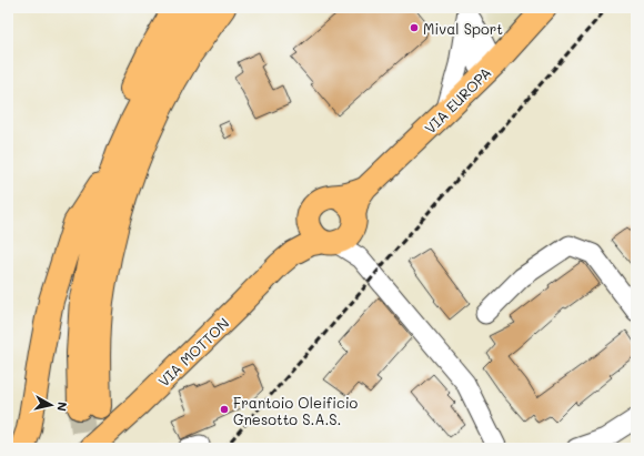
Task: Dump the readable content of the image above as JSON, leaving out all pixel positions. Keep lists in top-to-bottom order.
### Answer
{
  "streets": {
    "main road": ["VIA EUROPA", "VIA MOTTON"]
  },
  "crossings": [
    ["VIA EUROPA", "VIA MOTTON"]
  ],
  "places": ["Mival Sport", "Frantoio Oleificio Gnesotto S.A.S."],
  "north": "right"
}
